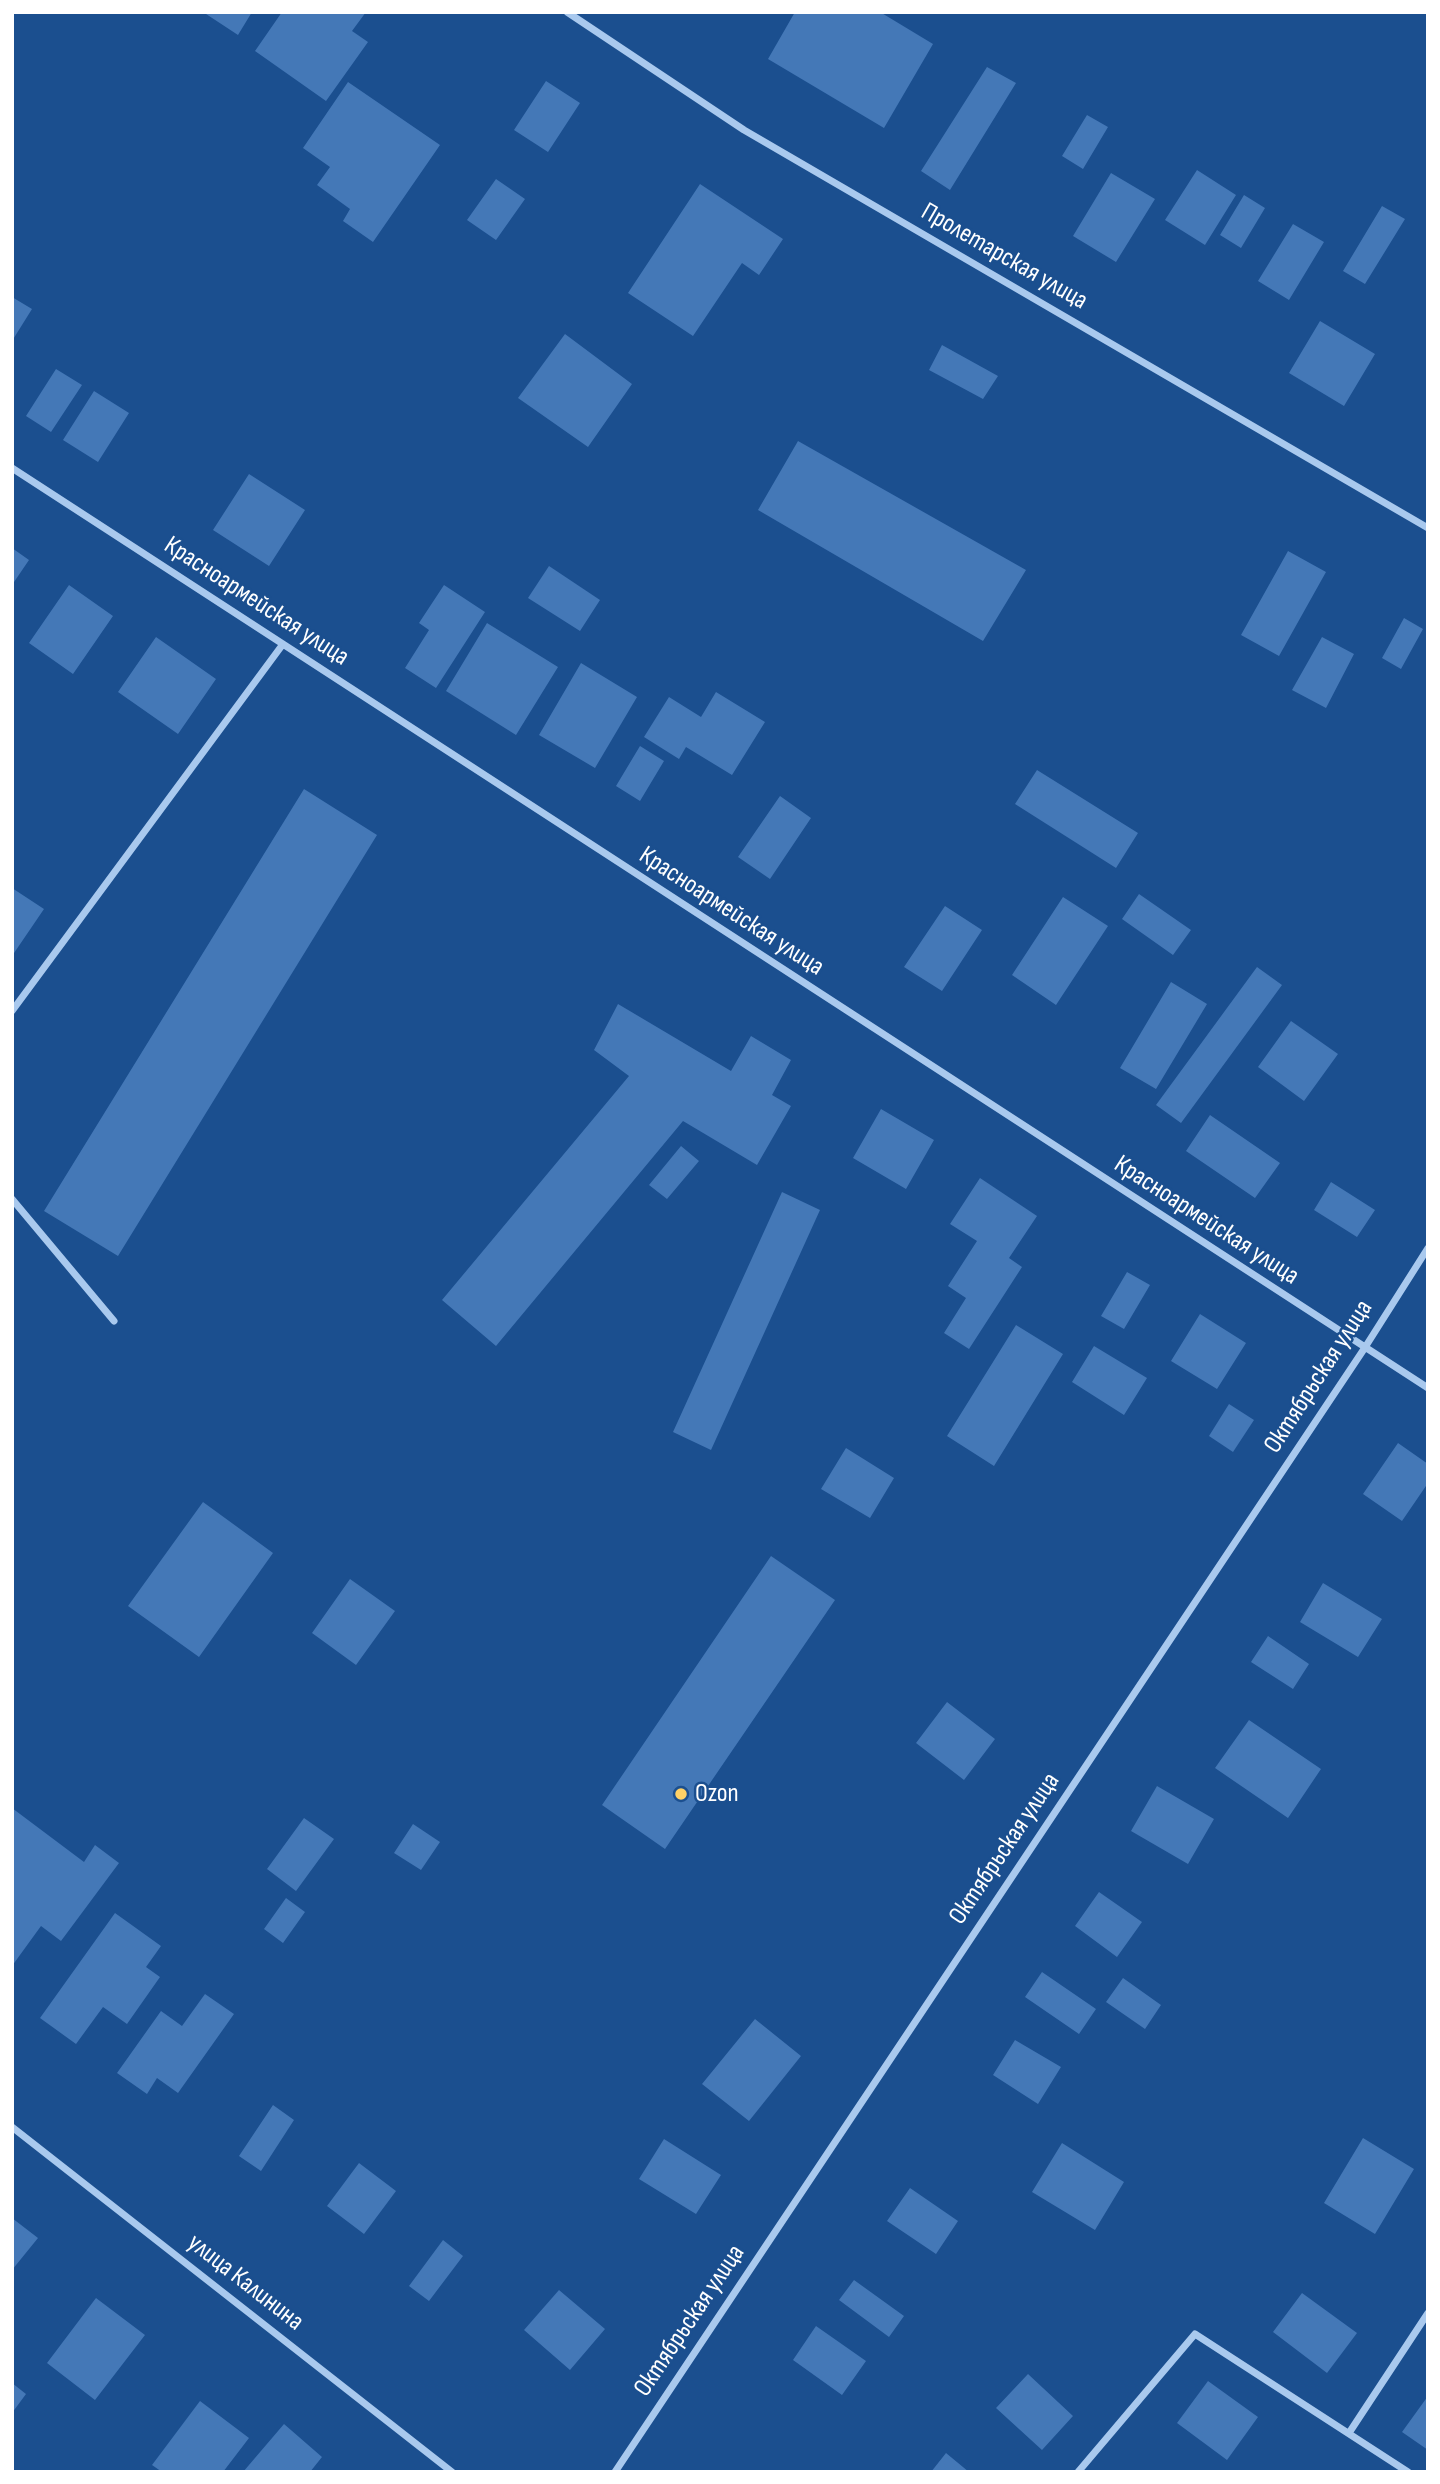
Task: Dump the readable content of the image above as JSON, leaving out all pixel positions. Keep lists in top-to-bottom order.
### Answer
{
  "streets": {
    "street": [
      "Пролетарская улица",
      "Красноармейская улица",
      "Октябрьская улица",
      "улица Калинина"
    ]
  },
  "crossings": [
    ["Красноармейская улица", "Октябрьская улица"]
  ],
  "places": ["Ozon"]
}
